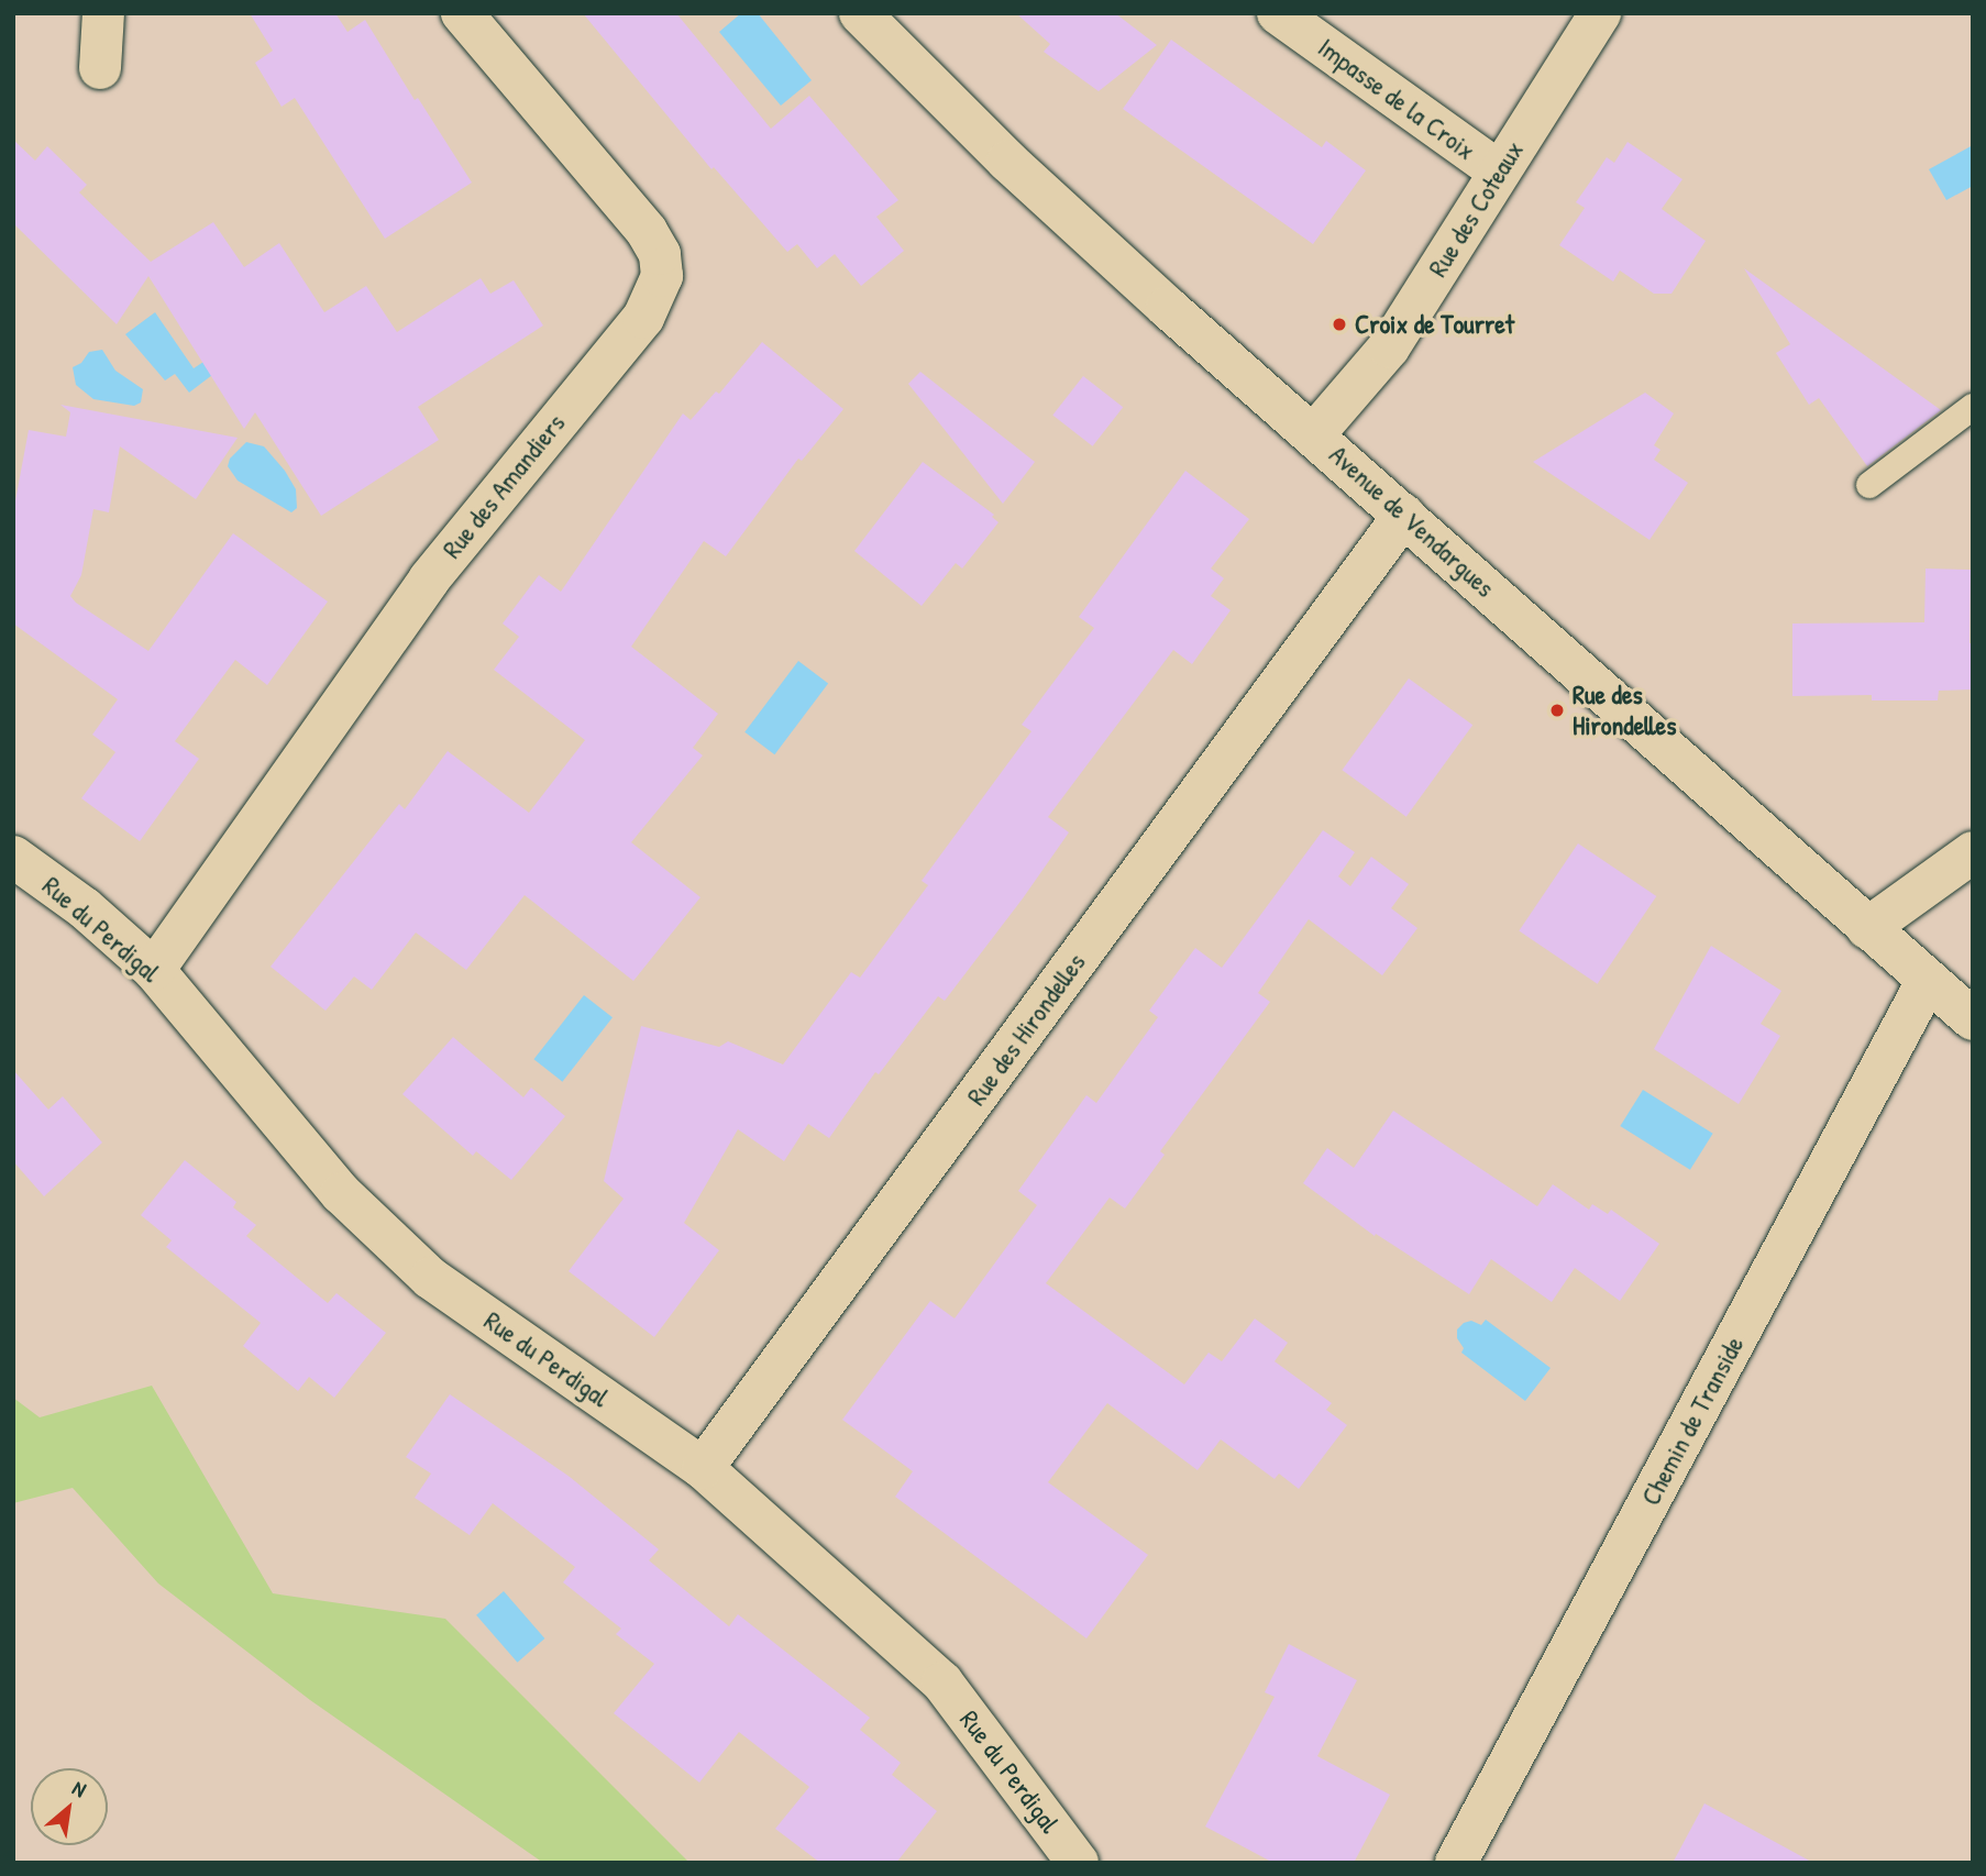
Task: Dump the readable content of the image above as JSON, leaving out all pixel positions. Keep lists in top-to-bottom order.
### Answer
{
  "streets": {
    "street": [
      "Impasse de la Croix",
      "Rue des Coteaux",
      "Rue des Amandiers",
      "Avenue de Vendargues",
      "Rue du Perdigal",
      "Rue des Hirondelles",
      "Chemin de Transide"
    ]
  },
  "crossings": [
    ["Impasse de la Croix", "Rue des Coteaux"],
    ["Rue des Coteaux", "Avenue de Vendargues"],
    ["Rue des Amandiers", "Rue du Perdigal"],
    ["Avenue de Vendargues", "Rue des Hirondelles"],
    ["Avenue de Vendargues", "Chemin de Transide"],
    ["Rue du Perdigal", "Rue des Hirondelles"]
  ],
  "places": ["Croix de Tourret", "Rue des Hirondelles"],
  "north": "top right"
}
